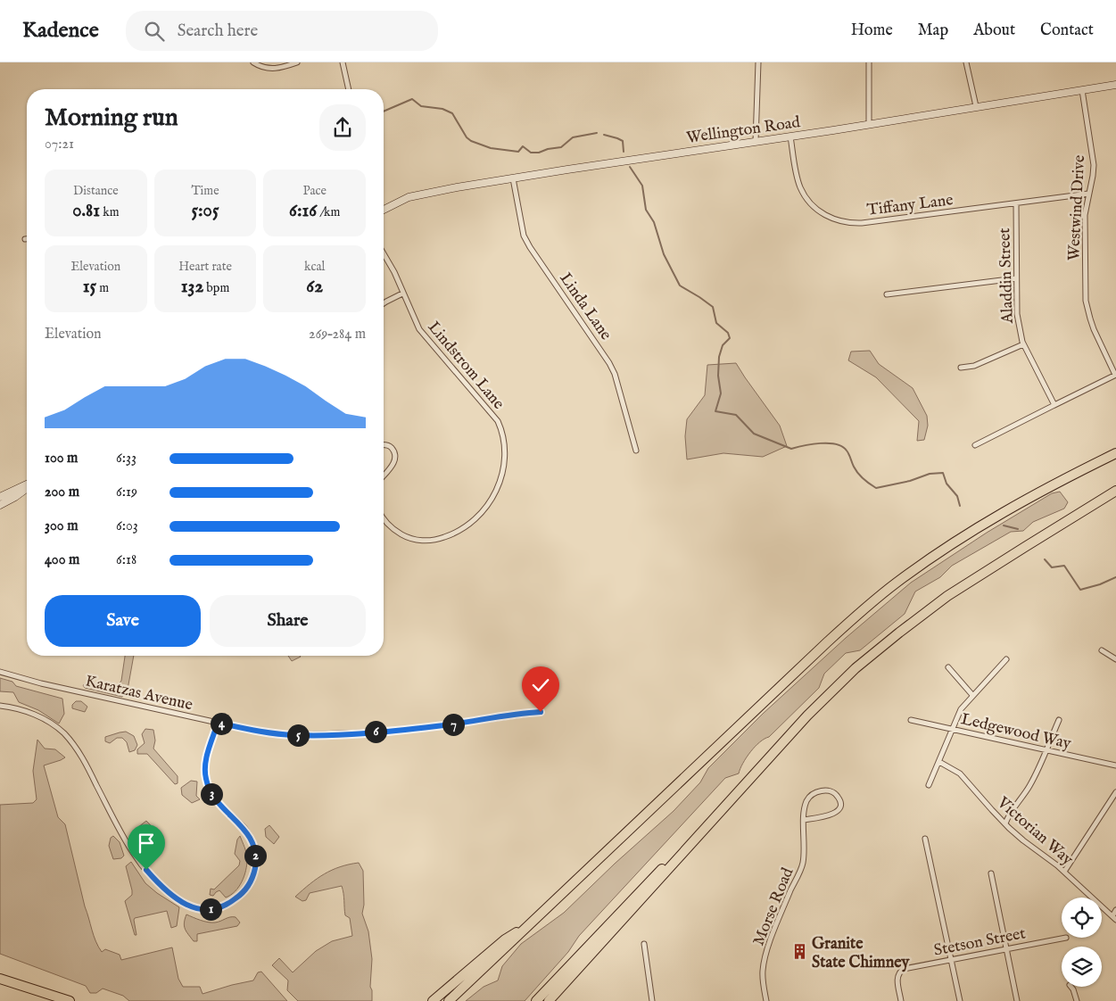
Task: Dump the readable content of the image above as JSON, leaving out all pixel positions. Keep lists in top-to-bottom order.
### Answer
{
  "streets": {
    "main road": ["Wellington Road"],
    "street": [
      "Tiffany Lane",
      "Westwind Drive",
      "Aladdin Street",
      "Linda Lane",
      "Lindstrom Lane",
      "Karatzas Avenue",
      "Ledgewood Way",
      "Victorian Way",
      "Morse Road",
      "Stetson Street"
    ]
  },
  "crossings": [
    ["Wellington Road", "Tiffany Lane"],
    ["Wellington Road", "Westwind Drive"],
    ["Wellington Road", "Linda Lane"],
    ["Tiffany Lane", "Westwind Drive"],
    ["Tiffany Lane", "Aladdin Street"]
  ],
  "places": {
    "building": ["Granite State Chimney"]
  },
  "page": {
    "header": "Kadence",
    "search": "Search here",
    "nav": [
      "Home",
      "Map",
      "About",
      "Contact"
    ],
    "heading": ["Morning run", "07:21"],
    "stats": [
      ["Distance", "0.81 km"],
      ["Time", "5:05"],
      ["Pace", "6:16 /km"],
      ["Elevation", "15 m"],
      ["Heart rate", "132 bpm"],
      ["kcal", "62"]
    ],
    "chart": ["Elevation", "269–284 m"],
    "list": [
      {
        "name": "100 m",
        "note": "6:33"
      },
      {
        "name": "200 m",
        "note": "6:19"
      },
      {
        "name": "300 m",
        "note": "6:03"
      },
      {
        "name": "400 m",
        "note": "6:18"
      }
    ],
    "buttons": ["Save", "Share"],
    "pins": [
      "4",
      "7",
      "6",
      "5",
      "3",
      "2",
      "1"
    ]
  }
}
